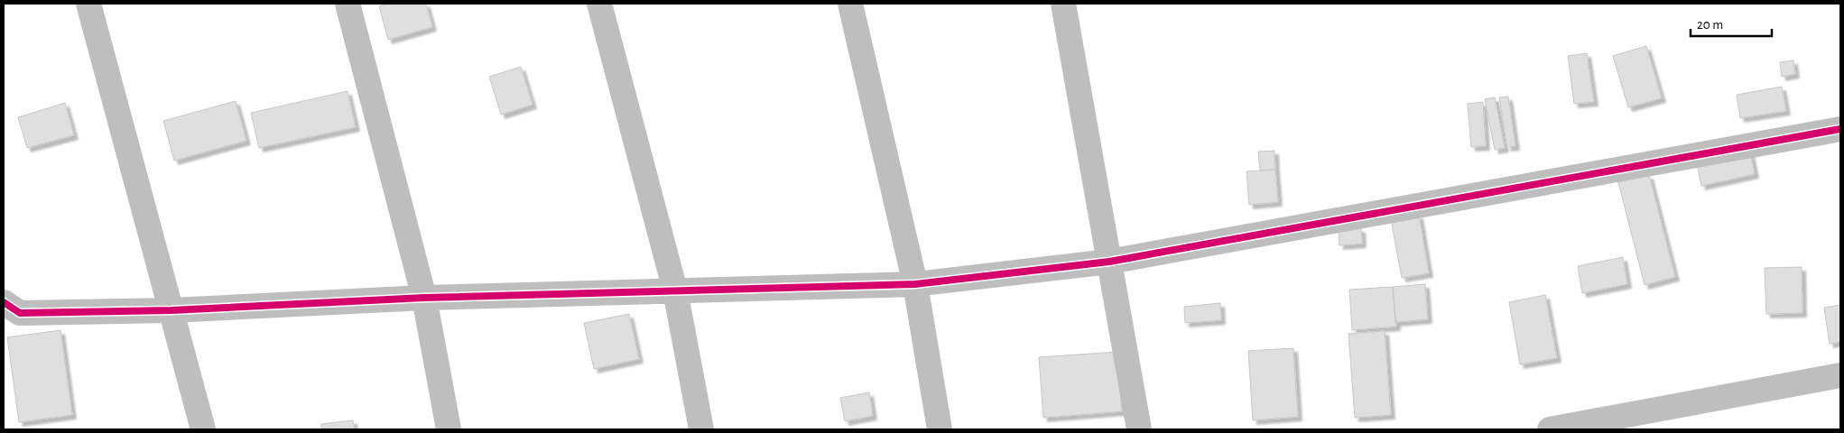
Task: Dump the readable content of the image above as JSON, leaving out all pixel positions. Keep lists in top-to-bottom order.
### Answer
{
  "scale_bar": "20 m"
}
